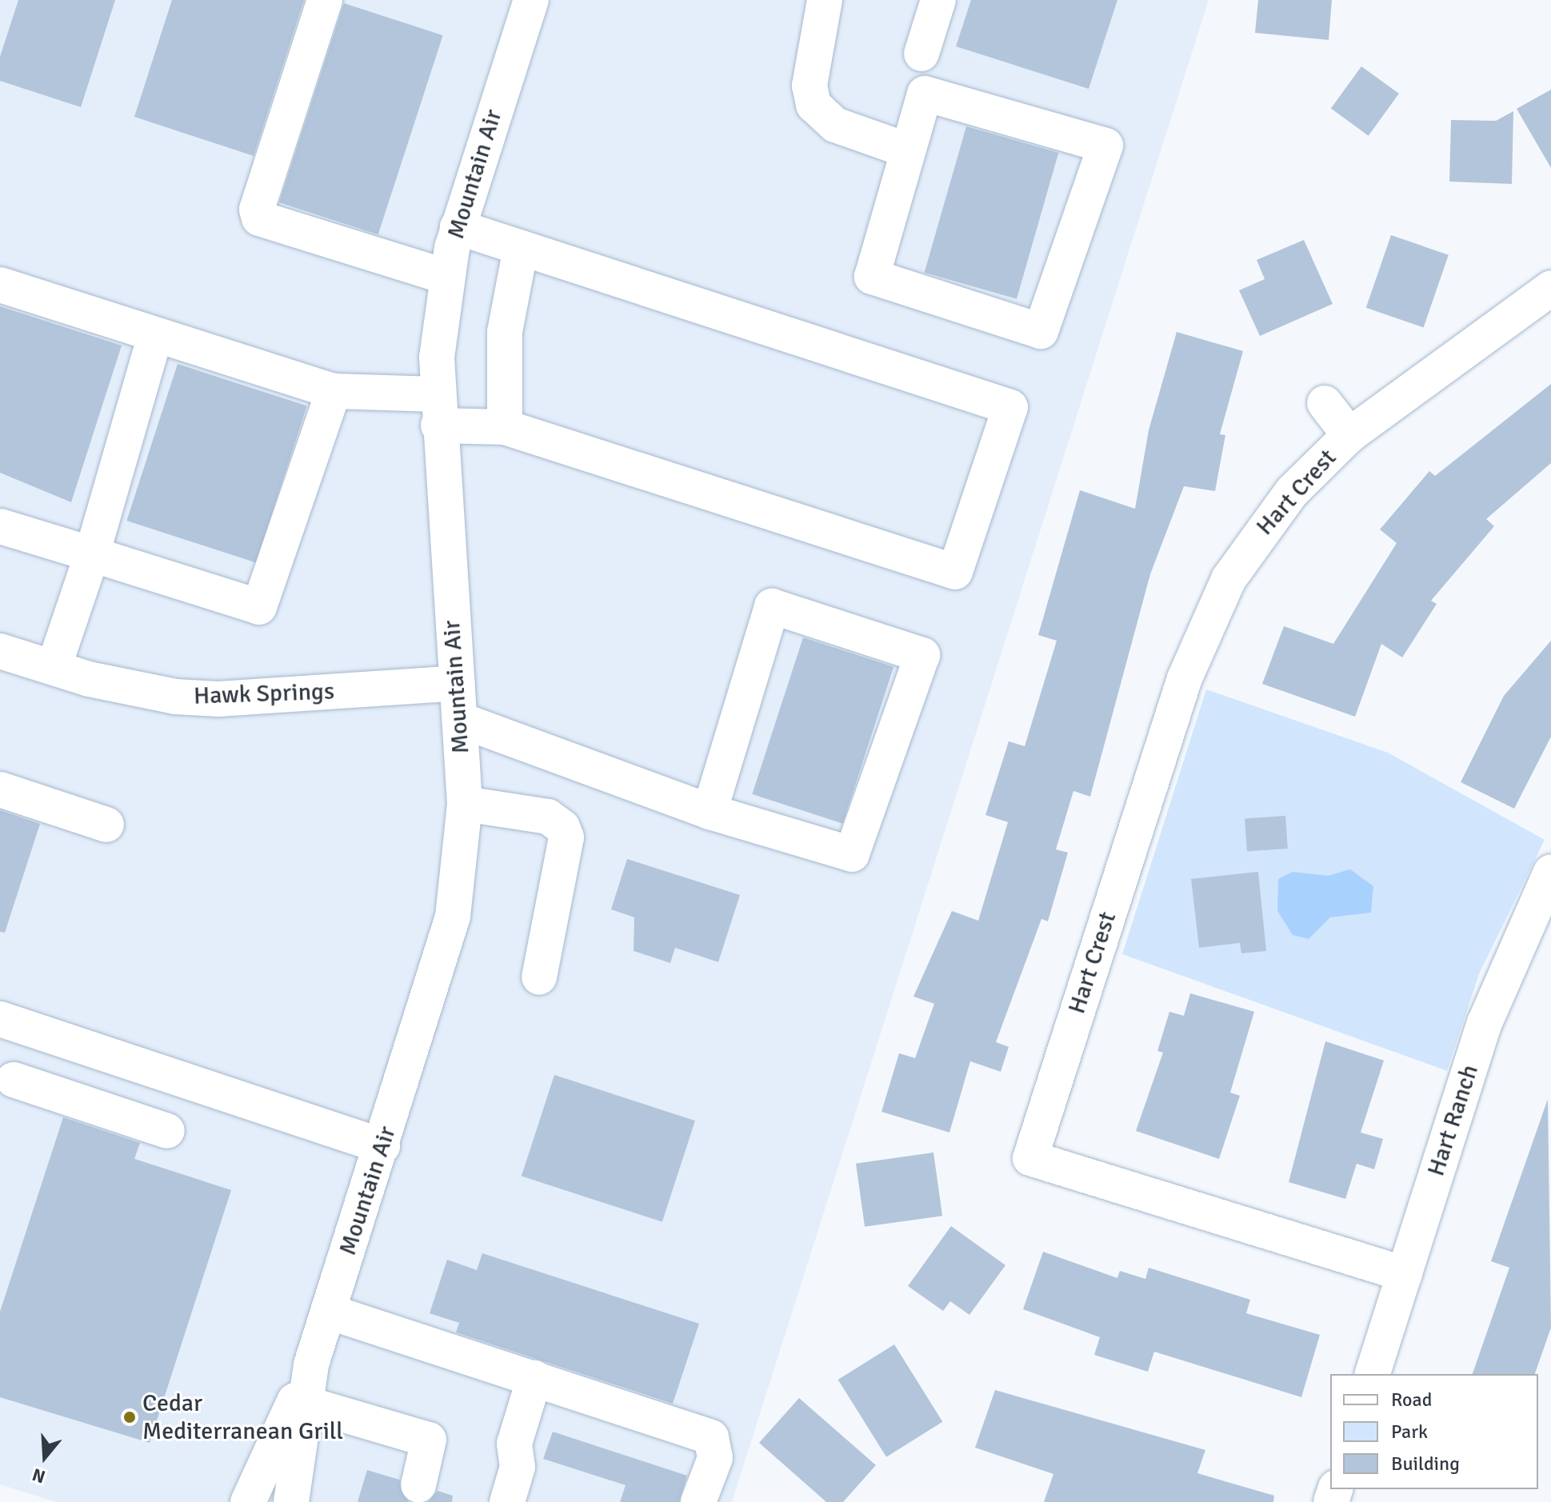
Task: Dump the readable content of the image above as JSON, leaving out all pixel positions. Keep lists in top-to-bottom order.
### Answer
{
  "streets": {
    "street": [
      "Mountain Air",
      "Hart Crest",
      "Hawk Springs",
      "Hart Ranch"
    ]
  },
  "crossings": [
    ["Mountain Air", "Hawk Springs"],
    ["Hart Crest", "Hart Ranch"]
  ],
  "places": ["Cedar Mediterranean Grill"],
  "legend": ["Road", "Park", "Building"],
  "north": "bottom"
}
